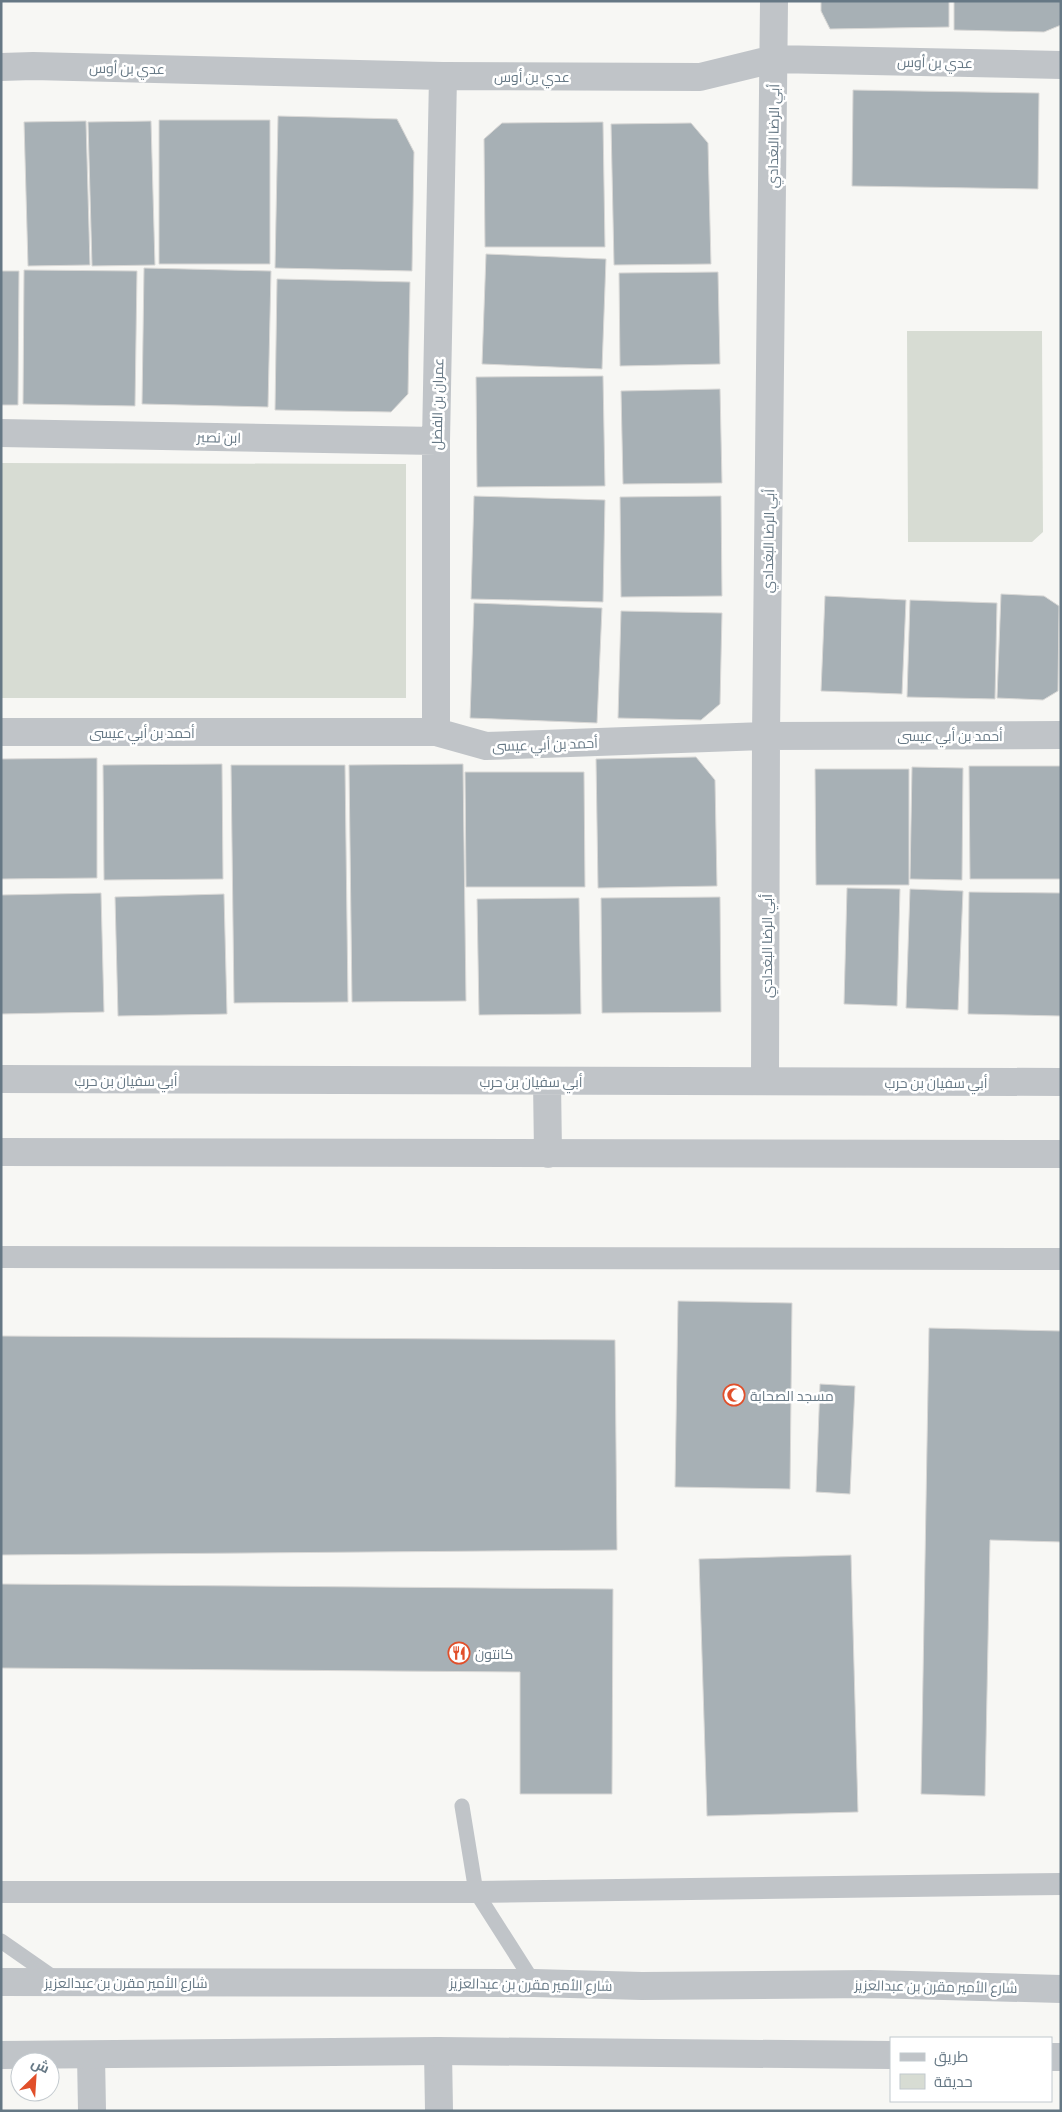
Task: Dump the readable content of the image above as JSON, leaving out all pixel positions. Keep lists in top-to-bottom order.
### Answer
{
  "streets": {
    "street": [
      "عدي بن أوس",
      "أبي الرضا البغدادي",
      "عمران بن الفضل",
      "ابن نصير",
      "أحمد بن أبي عيسى",
      "أبي سفيان بن حرب",
      "شارع الأمير مقرن بن عبدالعزيز"
    ]
  },
  "crossings": [
    ["عدي بن أوس", "أبي الرضا البغدادي"],
    ["عدي بن أوس", "عمران بن الفضل"],
    ["أبي الرضا البغدادي", "أحمد بن أبي عيسى"],
    ["أبي الرضا البغدادي", "أبي سفيان بن حرب"],
    ["عمران بن الفضل", "ابن نصير"],
    ["عمران بن الفضل", "أحمد بن أبي عيسى"]
  ],
  "places": {
    "mosque": ["مسجد الصحابة"],
    "restaurant": ["كانتون"]
  },
  "legend": ["طريق", "حديقة"],
  "north": "top right"
}
